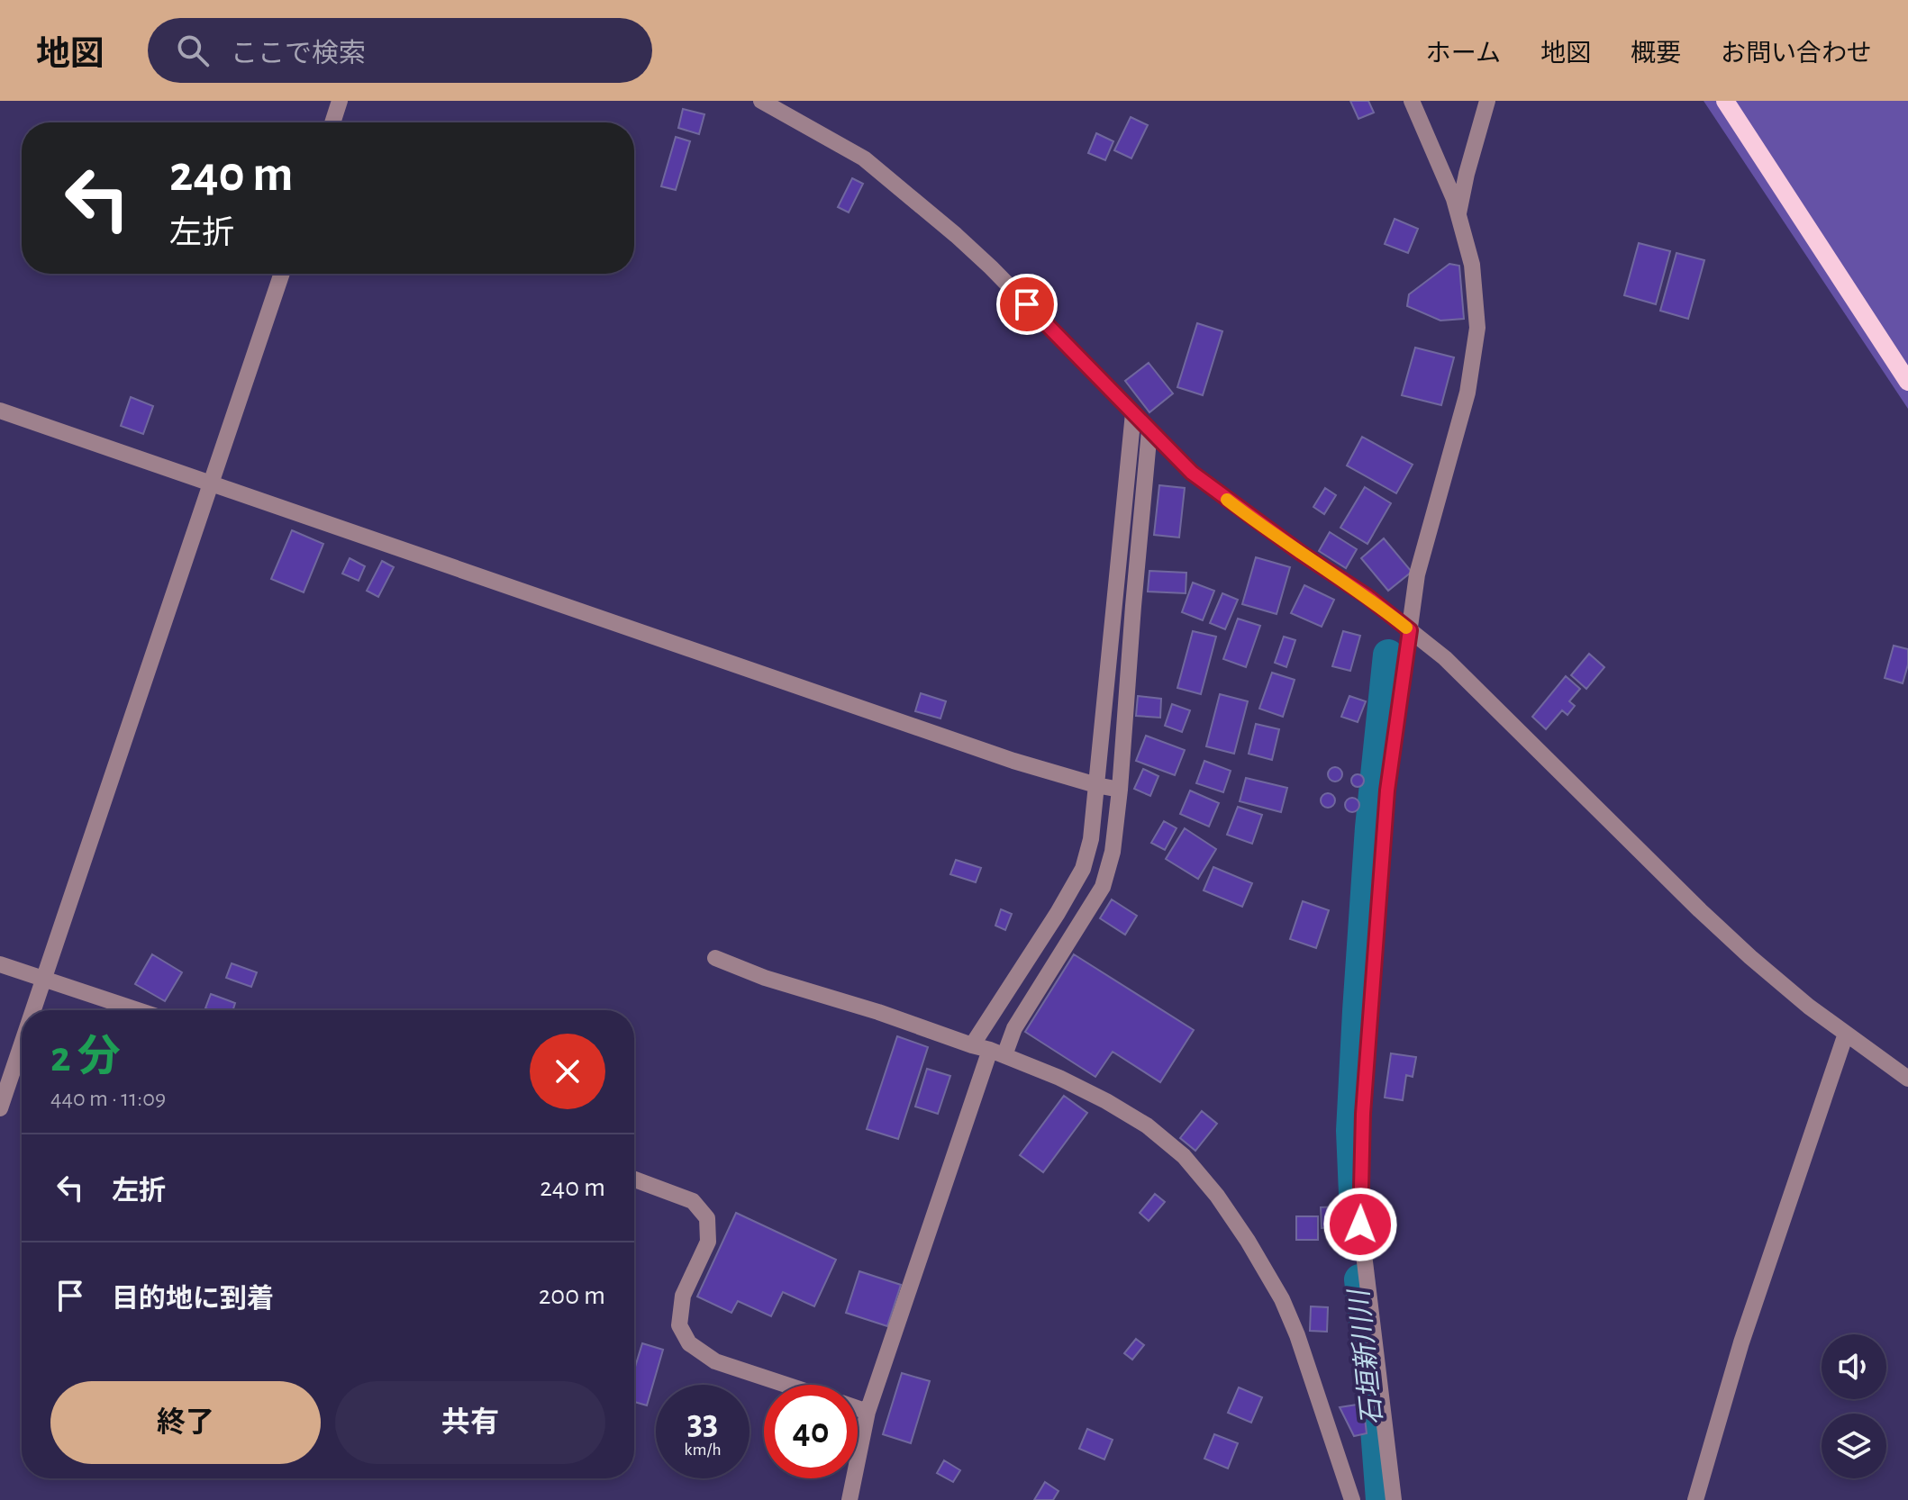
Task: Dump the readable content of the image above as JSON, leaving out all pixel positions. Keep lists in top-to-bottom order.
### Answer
{
  "water": ["石垣新川川"],
  "page": {
    "header": "地図",
    "search": "ここで検索",
    "nav": [
      "ホーム",
      "地図",
      "概要",
      "お問い合わせ"
    ],
    "turn": ["240 m", "左折"],
    "heading": ["2 分", "440 m · 11:09"],
    "list": [
      {
        "name": "左折",
        "value": "240 m"
      },
      {
        "name": "目的地に到着",
        "value": "200 m"
      }
    ],
    "buttons": ["終了", "共有"],
    "speed": "33 km/h",
    "limit": "40"
  }
}
